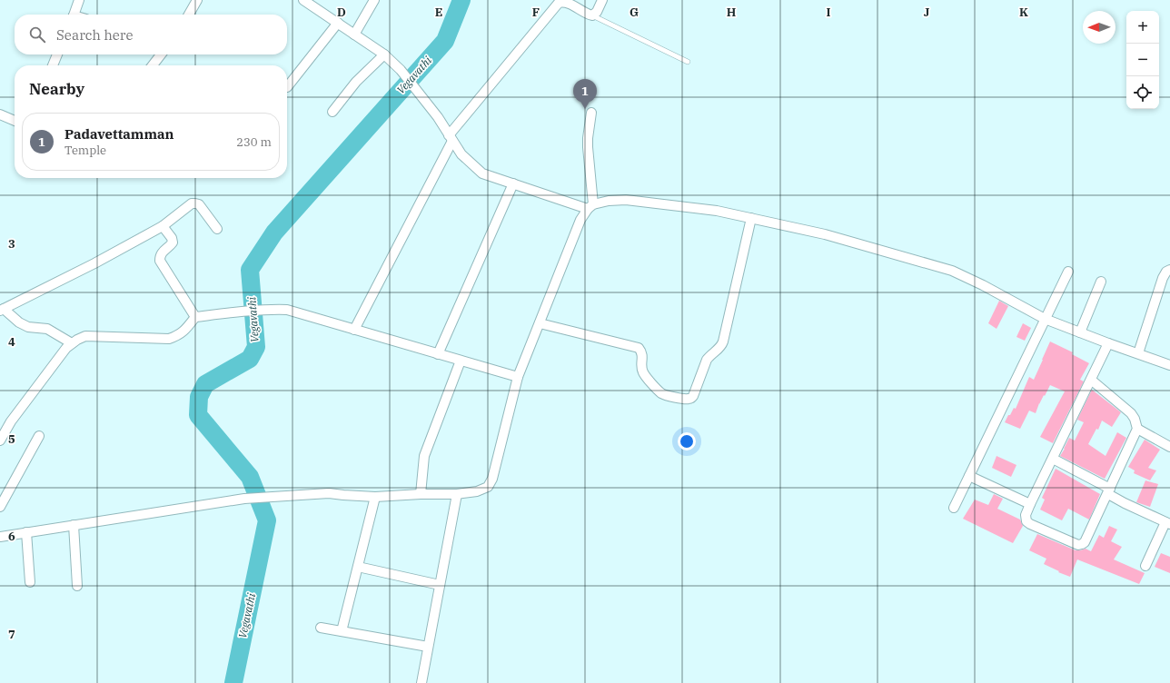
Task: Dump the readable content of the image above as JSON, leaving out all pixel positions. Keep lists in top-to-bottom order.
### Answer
{
  "water": ["Vegavathi"],
  "north": "left",
  "page": {
    "map_buttons": ["+", "−"],
    "search": "Search here",
    "heading": "Nearby",
    "pins": "1",
    "list": [
      {
        "mark": "1",
        "name": "Padavettamman",
        "note": "Temple",
        "value": "230 m"
      }
    ]
  },
  "grid": {
    "columns": [
      "D",
      "E",
      "F",
      "G",
      "H",
      "I",
      "J",
      "K"
    ],
    "rows": [
      "3",
      "4",
      "5",
      "6",
      "7"
    ]
  }
}
